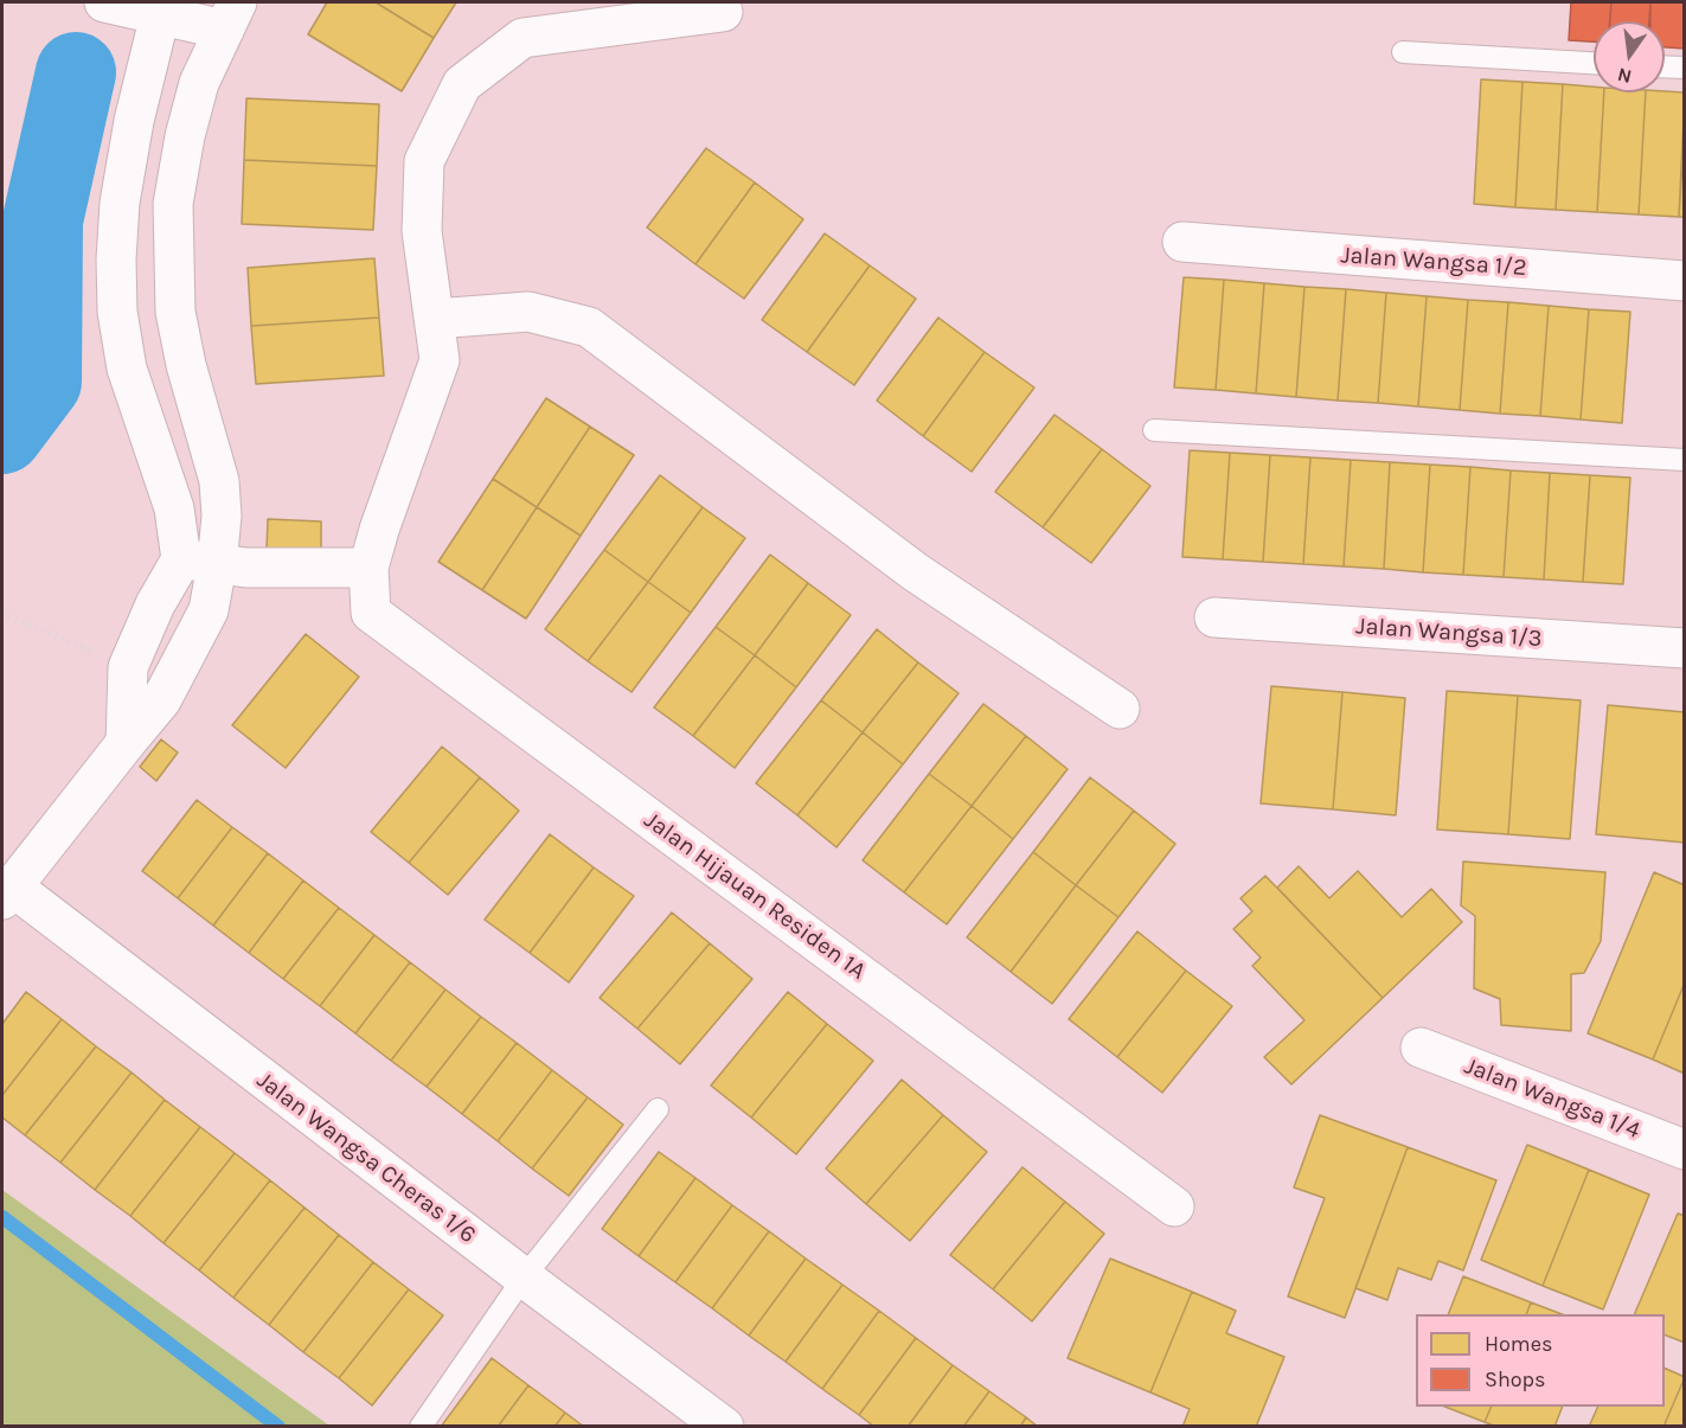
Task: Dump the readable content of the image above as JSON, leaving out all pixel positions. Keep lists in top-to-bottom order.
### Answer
{
  "streets": {
    "street": [
      "Jalan Wangsa 1/2",
      "Jalan Wangsa 1/3",
      "Jalan Hijauan Residen 1A",
      "Jalan Wangsa 1/4",
      "Jalan Wangsa Cheras 1/6"
    ]
  },
  "legend": ["Homes", "Shops"],
  "north": "bottom"
}
